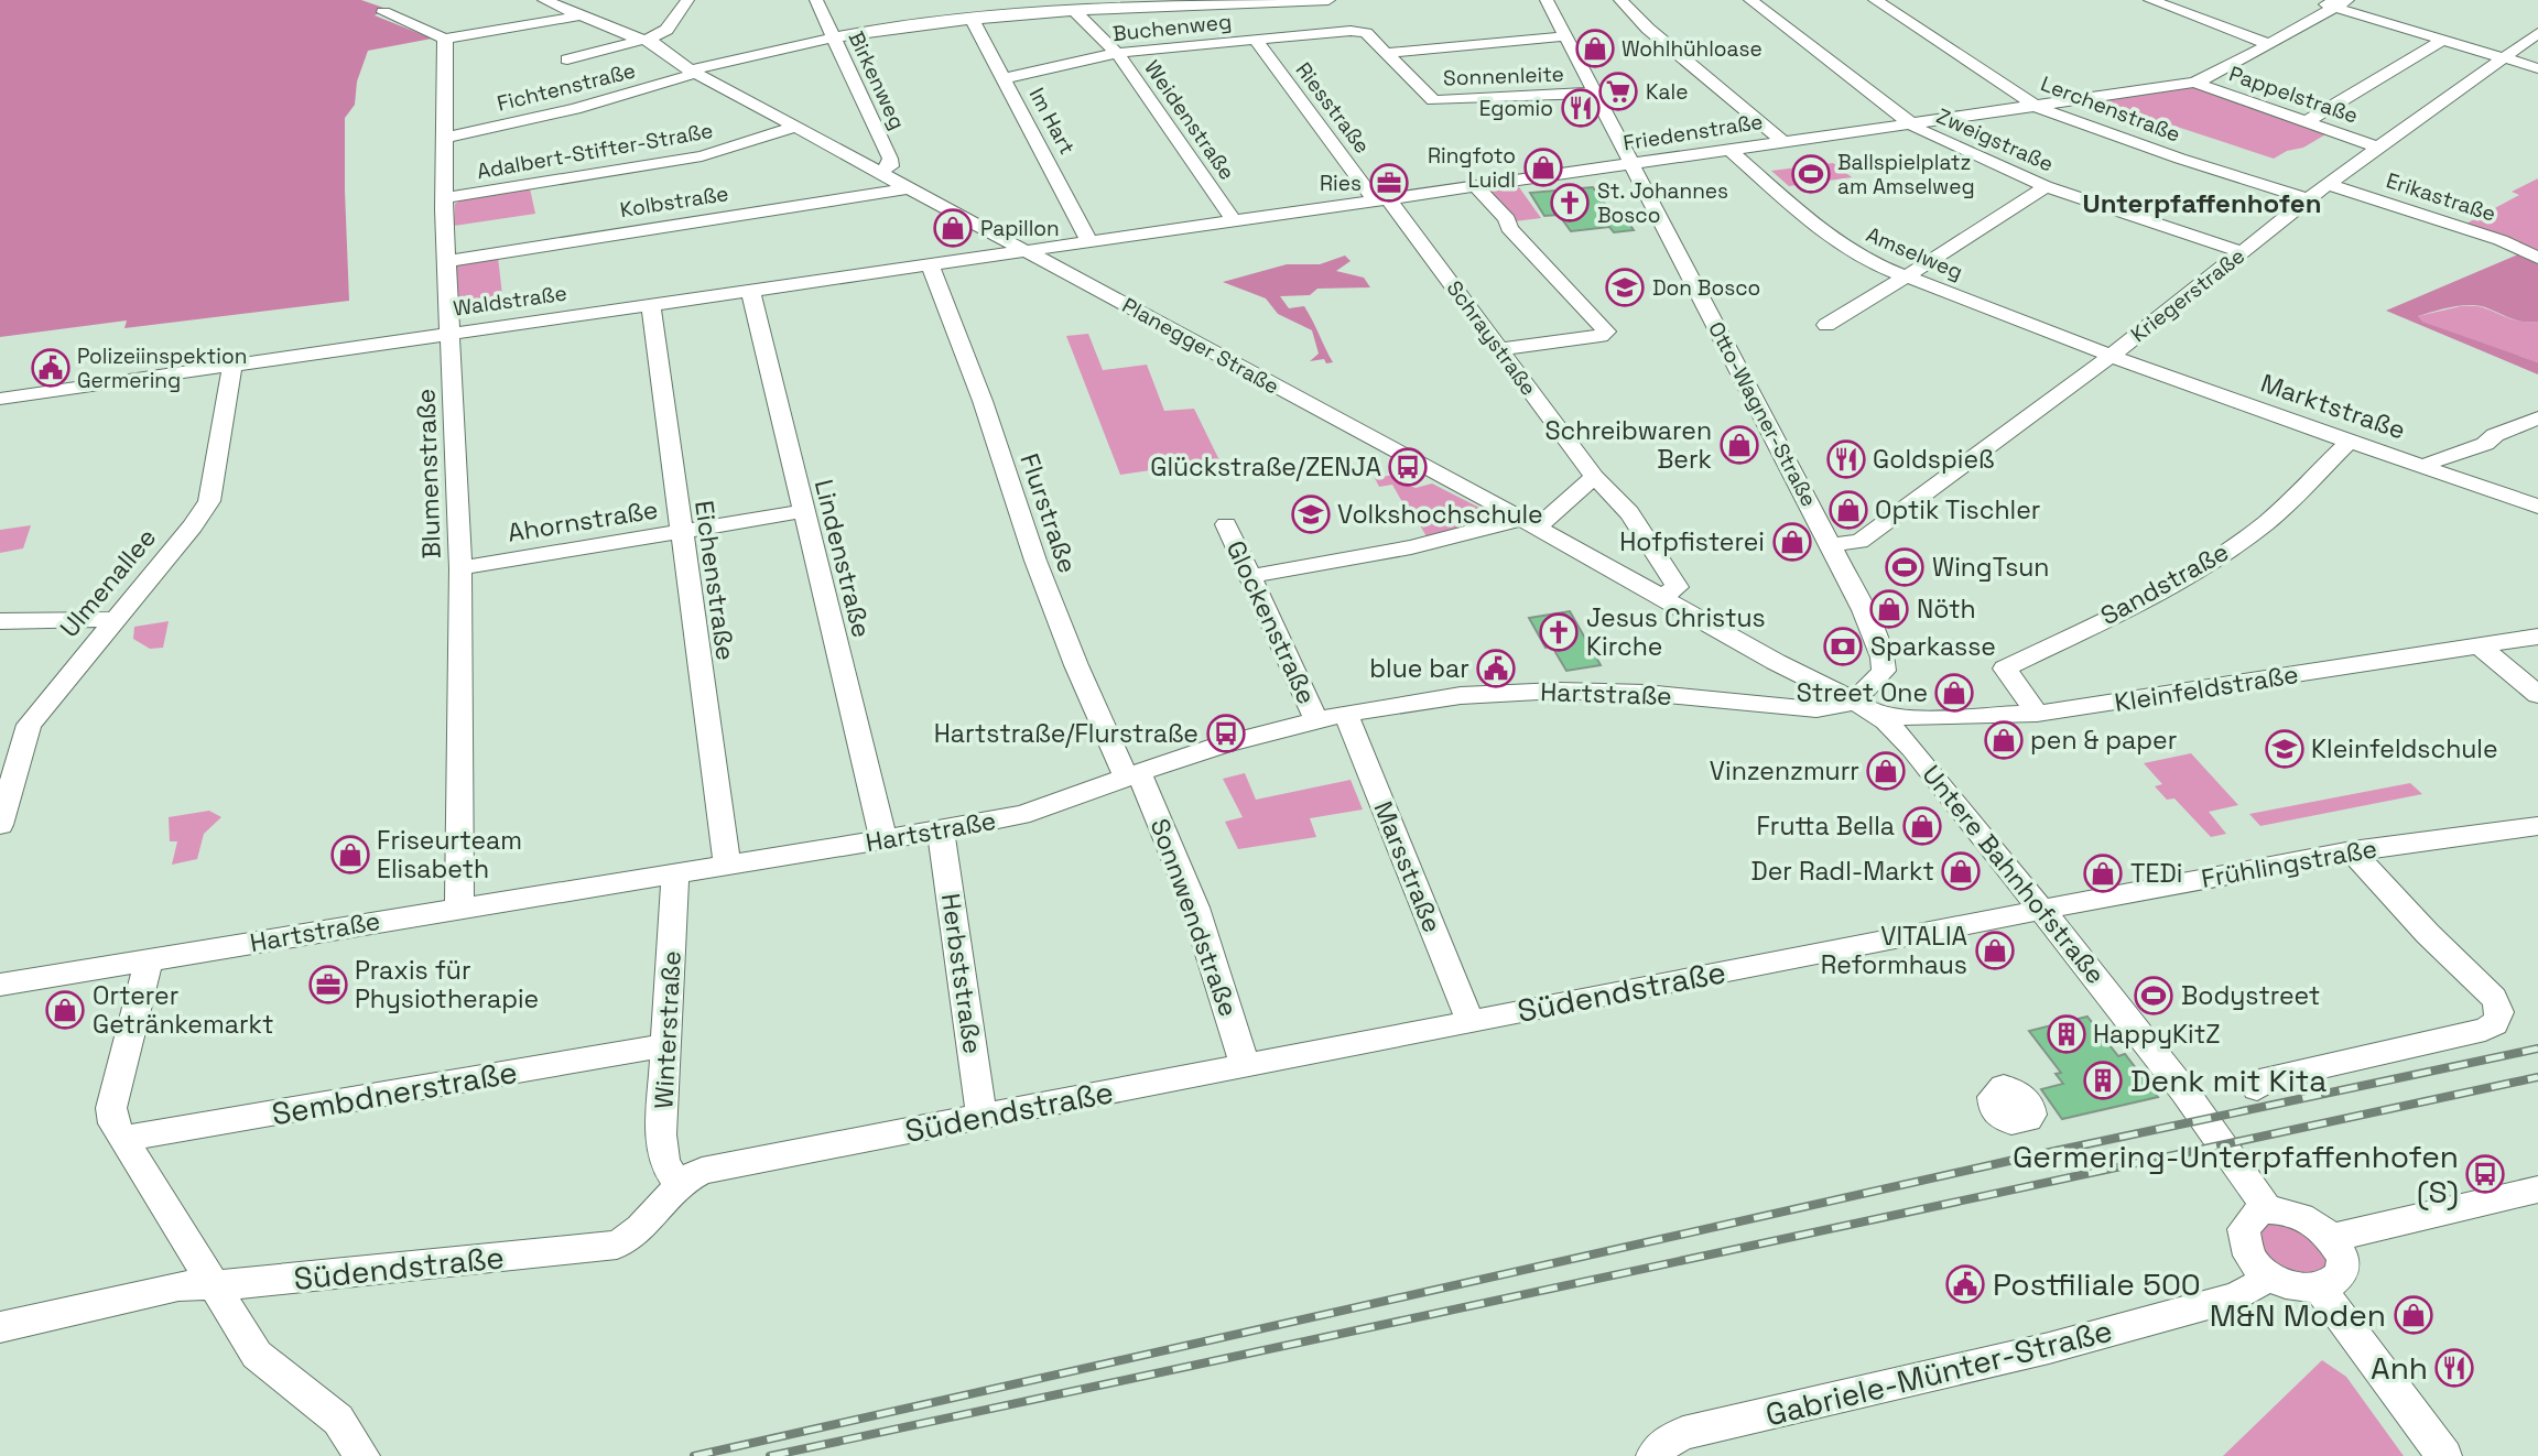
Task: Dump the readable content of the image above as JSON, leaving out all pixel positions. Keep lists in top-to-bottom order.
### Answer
{
  "streets": {
    "street": [
      "Buchenweg",
      "Sonnenleite",
      "Birkenweg",
      "Fichtenstraße",
      "Pappelstraße",
      "Riesstraße",
      "Lerchenstraße",
      "Weidenstraße",
      "Im Hart",
      "Friedenstraße",
      "Zweigstraße",
      "Adalbert-Stifter-Straße",
      "Erikastraße",
      "Kolbstraße",
      "Amselweg",
      "Kriegerstraße",
      "Waldstraße",
      "Schraystraße",
      "Planegger Straße",
      "Marktstraße",
      "Otto-Wagner-Straße",
      "Blumenstraße",
      "Flurstraße",
      "Ahornstraße",
      "Lindenstraße",
      "Eichenstraße",
      "Ulmenallee",
      "Sandstraße",
      "Glockenstraße",
      "Kleinfeldstraße",
      "Hartstraße",
      "Frühlingstraße",
      "Marsstraße",
      "Untere Bahnhofstraße",
      "Sonnwendstraße",
      "Herbststraße",
      "Südendstraße",
      "Winterstraße",
      "Sembdnerstraße",
      "Gabriele-Münter-Straße"
    ]
  },
  "crossings": [
    ["Buchenweg", "Sonnenleite"],
    ["Buchenweg", "Riesstraße"],
    ["Buchenweg", "Weidenstraße"],
    ["Buchenweg", "Im Hart"],
    ["Sonnenleite", "Otto-Wagner-Straße"],
    ["Birkenweg", "Fichtenstraße"],
    ["Birkenweg", "Planegger Straße"],
    ["Fichtenstraße", "Weidenstraße"],
    ["Fichtenstraße", "Im Hart"],
    ["Fichtenstraße", "Planegger Straße"],
    ["Fichtenstraße", "Blumenstraße"],
    ["Pappelstraße", "Friedenstraße"],
    ["Pappelstraße", "Kriegerstraße"],
    ["Riesstraße", "Friedenstraße"],
    ["Riesstraße", "Schraystraße"],
    ["Lerchenstraße", "Friedenstraße"],
    ["Lerchenstraße", "Kriegerstraße"],
    ["Weidenstraße", "Friedenstraße"],
    ["Im Hart", "Friedenstraße"],
    ["Friedenstraße", "Zweigstraße"],
    ["Friedenstraße", "Amselweg"],
    ["Friedenstraße", "Waldstraße"],
    ["Friedenstraße", "Schraystraße"],
    ["Friedenstraße", "Planegger Straße"],
    ["Friedenstraße", "Otto-Wagner-Straße"],
    ["Zweigstraße", "Kriegerstraße"],
    ["Adalbert-Stifter-Straße", "Planegger Straße"],
    ["Adalbert-Stifter-Straße", "Blumenstraße"],
    ["Erikastraße", "Kriegerstraße"],
    ["Kolbstraße", "Planegger Straße"],
    ["Kolbstraße", "Blumenstraße"],
    ["Amselweg", "Kriegerstraße"],
    ["Amselweg", "Marktstraße"],
    ["Kriegerstraße", "Marktstraße"],
    ["Kriegerstraße", "Otto-Wagner-Straße"],
    ["Waldstraße", "Planegger Straße"],
    ["Waldstraße", "Blumenstraße"],
    ["Waldstraße", "Flurstraße"],
    ["Waldstraße", "Lindenstraße"],
    ["Waldstraße", "Eichenstraße"],
    ["Waldstraße", "Ulmenallee"],
    ["Schraystraße", "Planegger Straße"],
    ["Planegger Straße", "Otto-Wagner-Straße"],
    ["Planegger Straße", "Kleinfeldstraße"],
    ["Planegger Straße", "Hartstraße"],
    ["Planegger Straße", "Untere Bahnhofstraße"],
    ["Marktstraße", "Sandstraße"],
    ["Otto-Wagner-Straße", "Kleinfeldstraße"],
    ["Otto-Wagner-Straße", "Hartstraße"],
    ["Otto-Wagner-Straße", "Untere Bahnhofstraße"],
    ["Blumenstraße", "Ahornstraße"],
    ["Blumenstraße", "Hartstraße"],
    ["Flurstraße", "Hartstraße"],
    ["Flurstraße", "Sonnwendstraße"],
    ["Ahornstraße", "Lindenstraße"],
    ["Ahornstraße", "Eichenstraße"],
    ["Lindenstraße", "Hartstraße"],
    ["Eichenstraße", "Hartstraße"],
    ["Sandstraße", "Kleinfeldstraße"],
    ["Glockenstraße", "Hartstraße"],
    ["Kleinfeldstraße", "Hartstraße"],
    ["Kleinfeldstraße", "Untere Bahnhofstraße"],
    ["Hartstraße", "Marsstraße"],
    ["Hartstraße", "Untere Bahnhofstraße"],
    ["Hartstraße", "Sonnwendstraße"],
    ["Hartstraße", "Herbststraße"],
    ["Hartstraße", "Winterstraße"],
    ["Frühlingstraße", "Untere Bahnhofstraße"],
    ["Frühlingstraße", "Südendstraße"],
    ["Marsstraße", "Südendstraße"],
    ["Untere Bahnhofstraße", "Südendstraße"],
    ["Untere Bahnhofstraße", "Gabriele-Münter-Straße"],
    ["Sonnwendstraße", "Südendstraße"],
    ["Herbststraße", "Südendstraße"],
    ["Südendstraße", "Winterstraße"],
    ["Winterstraße", "Sembdnerstraße"]
  ],
  "districts": ["Unterpfaffenhofen"],
  "places": {
    "shop": [
      "Wohlhühloase",
      "Ringfoto Luidl",
      "Papillon",
      "Schreibwaren Berk",
      "Optik Tischler",
      "Hofpfisterei",
      "Nöth",
      "Street One",
      "pen & paper",
      "Vinzenzmurr",
      "Frutta Bella",
      "Friseurteam Elisabeth",
      "Der Radl-Markt",
      "TEDi",
      "VITALIA Reformhaus",
      "Orterer Getränkemarkt",
      "M&N Moden"
    ],
    "supermarket": ["Kale"],
    "restaurant": ["Egomio", "Goldspieß", "Anh"],
    "sports": ["Ballspielplatz am Amselweg", "WingTsun", "Bodystreet"],
    "office": ["Ries", "Praxis für Physiotherapie"],
    "church": ["St. Johannes Bosco", "Jesus Christus Kirche"],
    "school or university": ["Don Bosco", "Volkshochschule", "Kleinfeldschule"],
    "public building": ["Polizeiinspektion Germering", "blue bar", "Postfiliale 500"],
    "bus stop": ["Glückstraße/ZENJA", "Hartstraße/Flurstraße", "Germering-Unterpfaffenhofen (S)"],
    "bank": ["Sparkasse"],
    "building": ["HappyKitZ", "Denk mit Kita"]
  }
}
